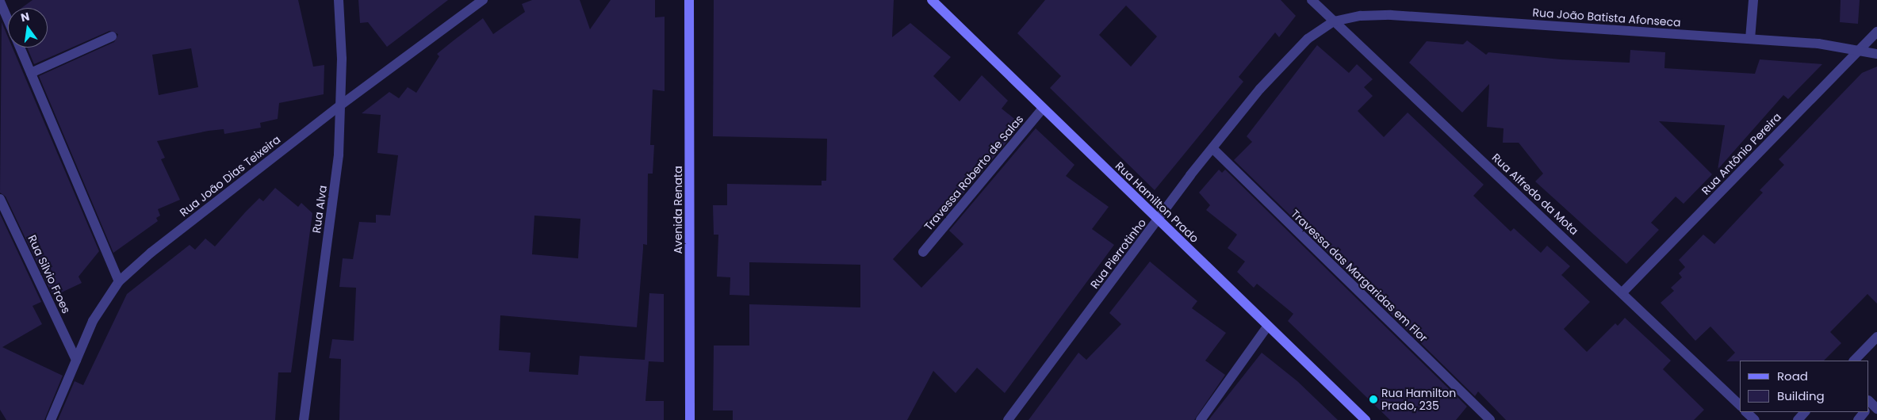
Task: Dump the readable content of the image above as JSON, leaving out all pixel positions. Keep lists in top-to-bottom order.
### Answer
{
  "streets": {
    "main road": ["Rua Hamilton Prado", "Avenida Renata"],
    "street": [
      "Rua João Batista Afonseca",
      "Rua Antônio Pereira",
      "Travessa Roberto de Salas",
      "Rua João Dias Teixeira",
      "Rua Alfredo da Mota",
      "Rua Alva",
      "Rua Pierrotinho",
      "Rua Silvio Froes",
      "Travessa das Margaridas em Flor"
    ]
  },
  "crossings": [
    ["Rua João Batista Afonseca", "Rua Antônio Pereira"],
    ["Rua João Batista Afonseca", "Rua Alfredo da Mota"],
    ["Rua João Batista Afonseca", "Rua Pierrotinho"],
    ["Rua Antônio Pereira", "Rua Alfredo da Mota"],
    ["Travessa Roberto de Salas", "Rua Hamilton Prado"],
    ["Rua João Dias Teixeira", "Rua Alva"],
    ["Rua João Dias Teixeira", "Rua Silvio Froes"],
    ["Rua Alfredo da Mota", "Rua Pierrotinho"],
    ["Rua Hamilton Prado", "Rua Pierrotinho"],
    ["Rua Pierrotinho", "Travessa das Margaridas em Flor"]
  ],
  "places": ["Rua Hamilton Prado, 235"],
  "legend": ["Road", "Building"],
  "north": "top"
}
